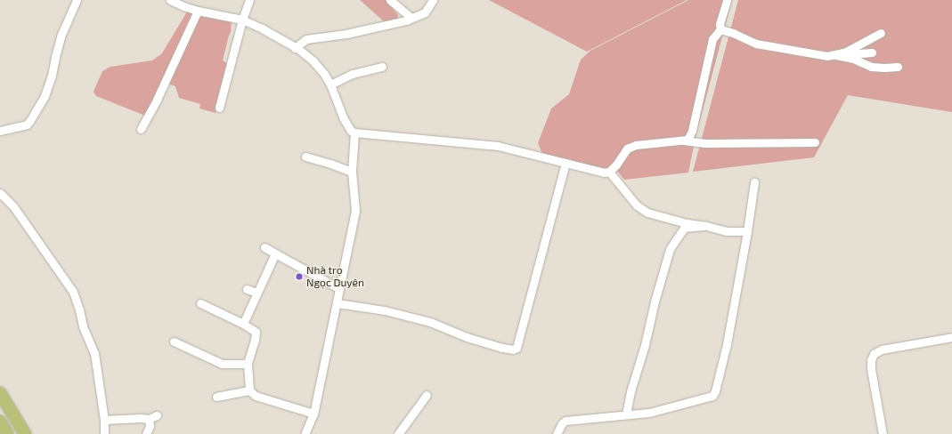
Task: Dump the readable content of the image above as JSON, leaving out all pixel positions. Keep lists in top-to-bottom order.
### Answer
{
  "places": ["Nhà trọ Ngọc Duyên"]
}
